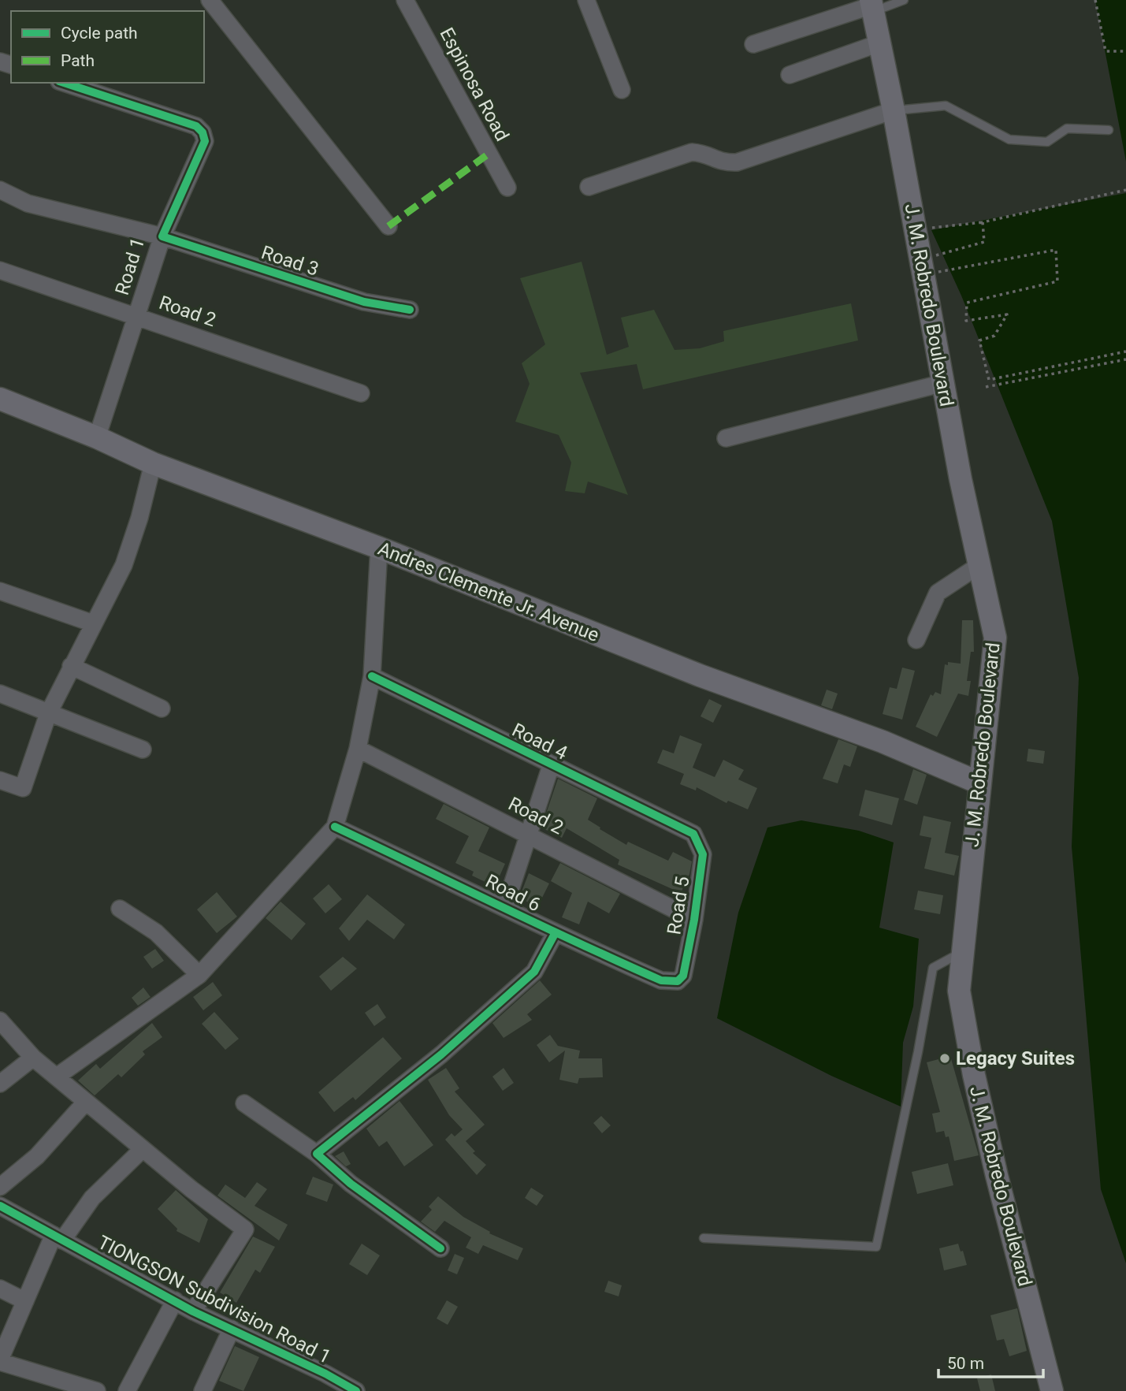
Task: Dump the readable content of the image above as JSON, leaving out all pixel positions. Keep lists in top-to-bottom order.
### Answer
{
  "streets": {
    "main road": ["J. M. Robredo Boulevard", "Andres Clemente Jr. Avenue"],
    "street": [
      "Espinosa Road",
      "Road 3",
      "Road 1",
      "Road 2",
      "Road 4",
      "Road 6",
      "Road 5",
      "TIONGSON Subdivision Road 1"
    ]
  },
  "crossings": [
    ["Road 3", "Road 1"],
    ["Road 1", "Road 2"],
    ["Road 1", "Andres Clemente Jr. Avenue"],
    ["J. M. Robredo Boulevard", "Andres Clemente Jr. Avenue"],
    ["Road 2", "Road 5"],
    ["Road 4", "Road 5"],
    ["Road 6", "Road 5"]
  ],
  "places": ["Legacy Suites"],
  "legend": ["Cycle path", "Path"],
  "scale_bar": "50 m"
}
